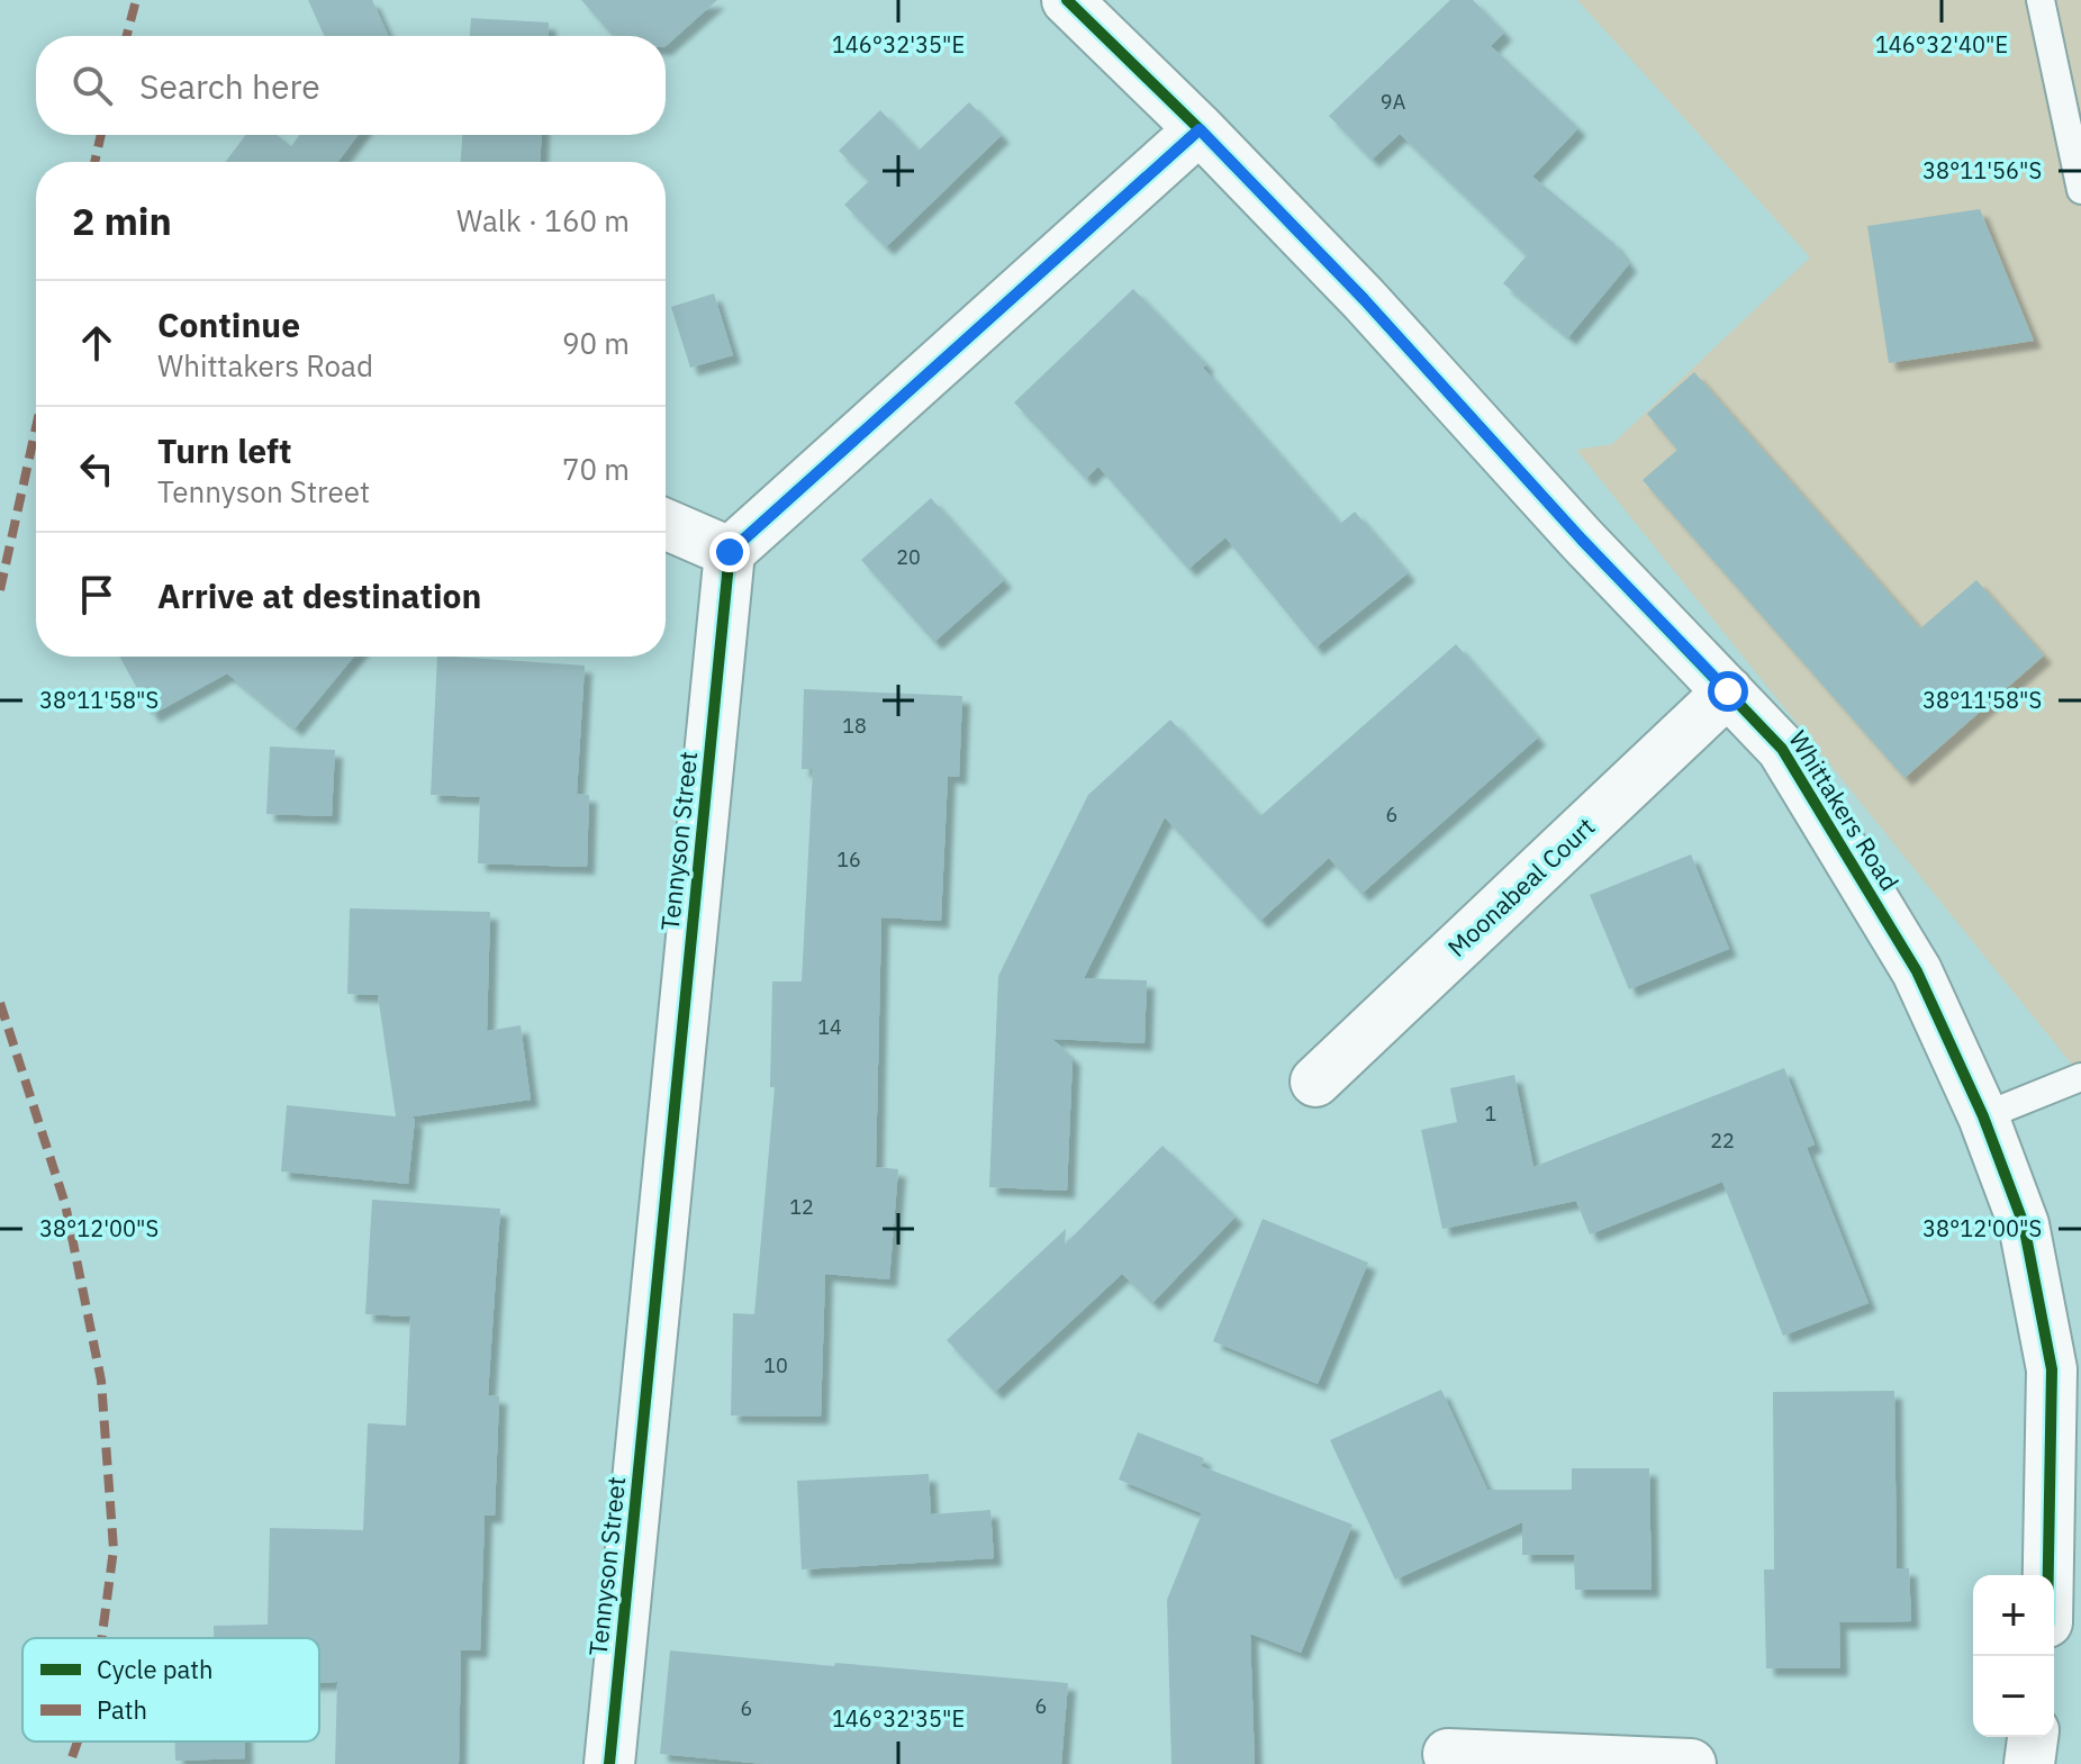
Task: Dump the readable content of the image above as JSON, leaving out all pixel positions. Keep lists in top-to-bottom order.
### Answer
{
  "streets": {
    "street": ["Whittakers Road", "Tennyson Street", "Moonabeal Court"]
  },
  "crossings": [
    ["Whittakers Road", "Moonabeal Court"]
  ],
  "house_numbers": [
    "9A",
    "20",
    "18",
    "6",
    "16",
    "14",
    "1",
    "22",
    "12",
    "10",
    "6",
    "6"
  ],
  "legend": ["Cycle path", "Path"],
  "page": {
    "search": "Search here",
    "heading": ["2 min", "Walk · 160 m"],
    "list": [
      ["Continue", "Whittakers Road", "90 m"],
      ["Turn left", "Tennyson Street", "70 m"],
      "Arrive at destination"
    ],
    "map_buttons": ["+", "−"]
  },
  "coordinates": [
    "146°32'35\"E",
    "146°32'40\"E",
    "38°11'56\"S",
    "38°11'58\"S",
    "38°12'00\"S"
  ]
}
